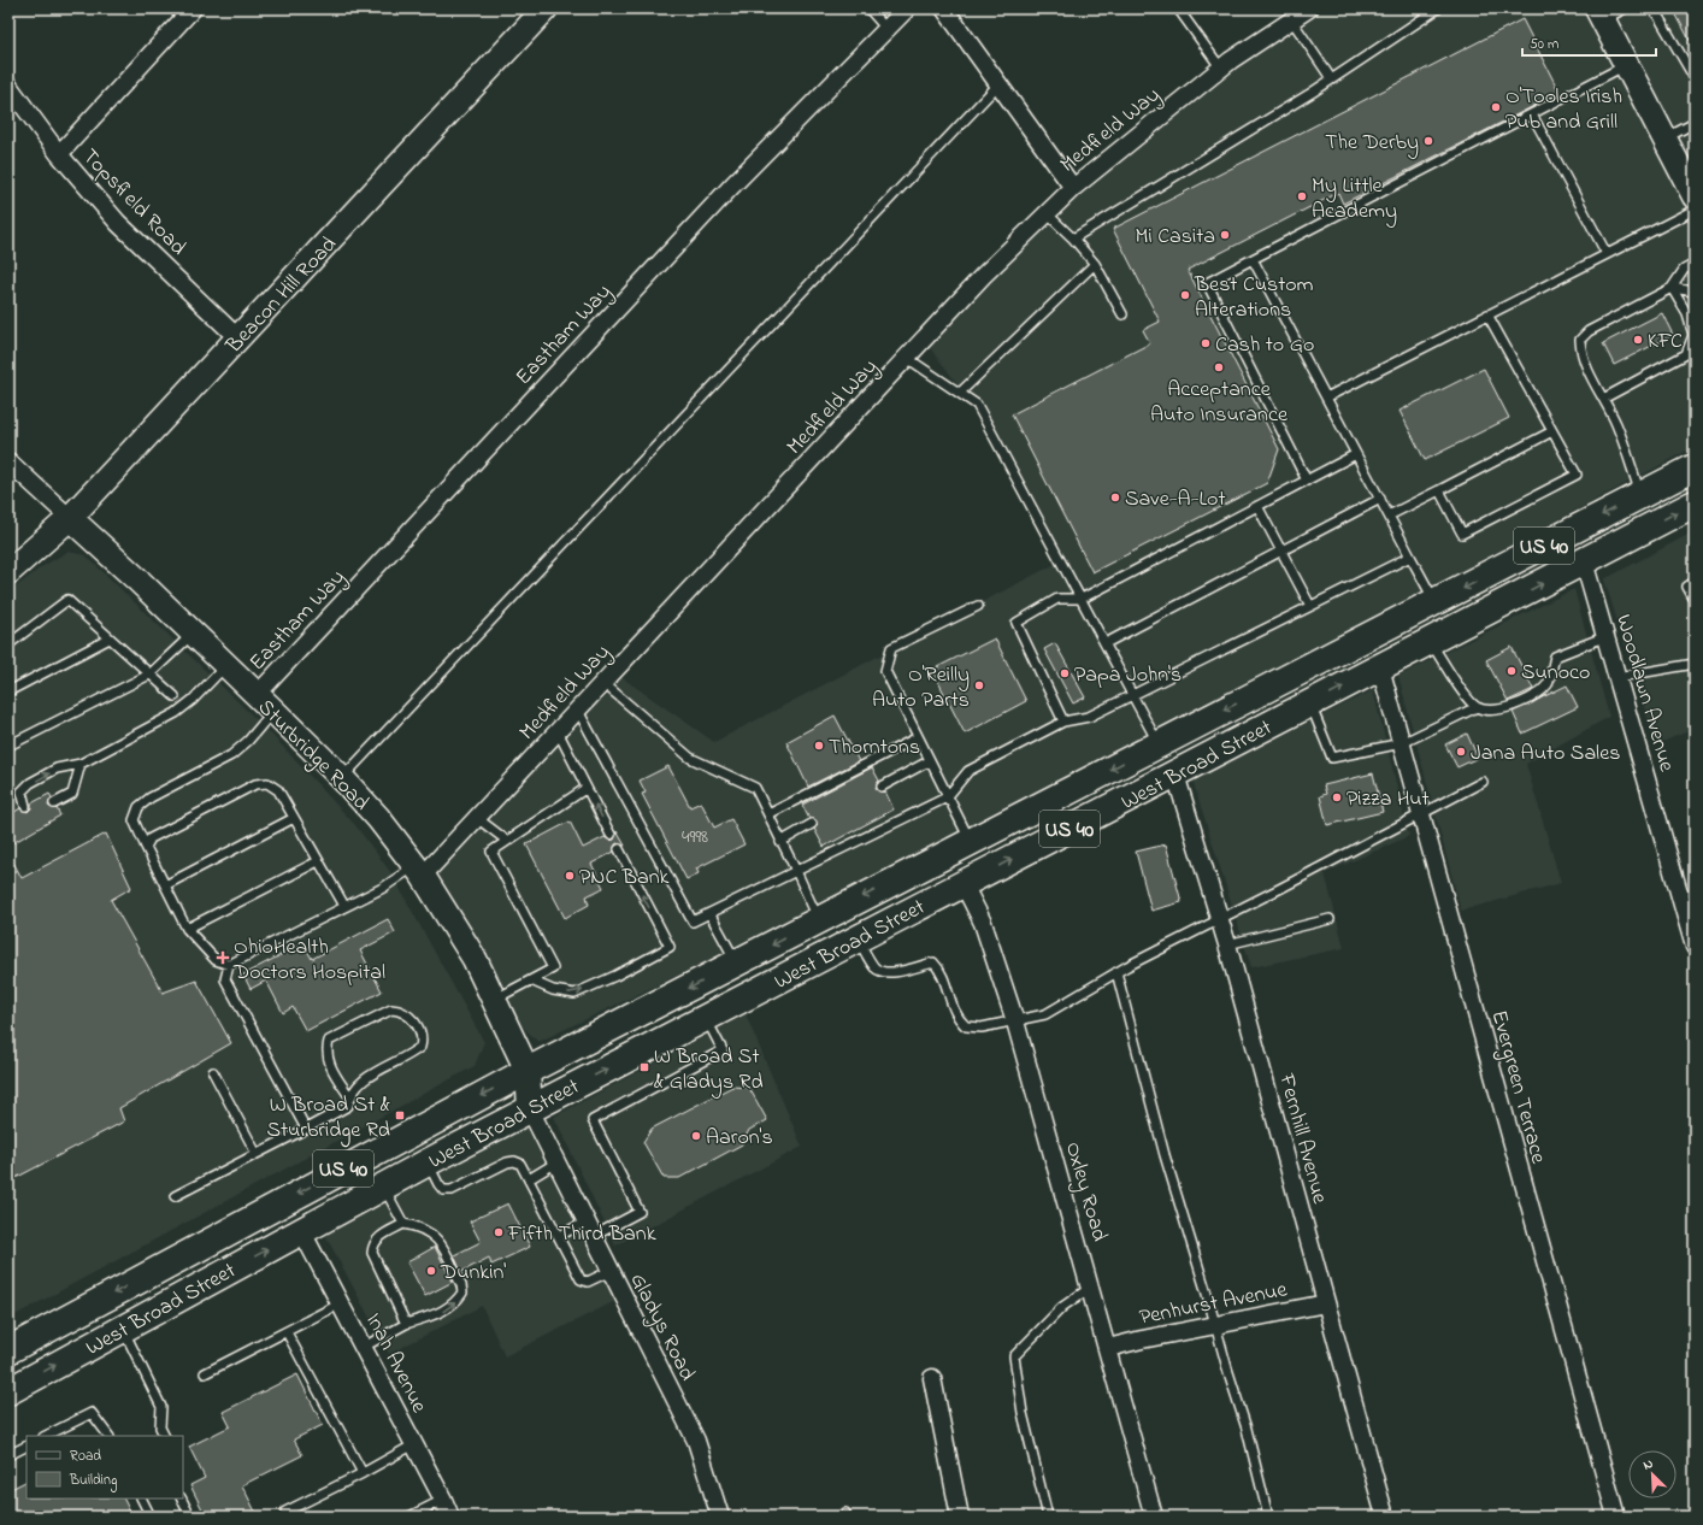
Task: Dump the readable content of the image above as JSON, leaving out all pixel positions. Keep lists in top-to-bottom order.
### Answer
{
  "streets": {
    "main road": ["US 40", "West Broad Street"],
    "street": [
      "Medfield Way",
      "Topsfield Road",
      "Beacon Hill Road",
      "Eastham Way",
      "Woodlawn Avenue",
      "Sturbridge Road",
      "Evergreen Terrace",
      "Fernhill Avenue",
      "Oxley Road",
      "Penhurst Avenue",
      "Gladys Road",
      "Inah Avenue"
    ]
  },
  "crossings": [
    ["Medfield Way", "Sturbridge Road"],
    ["Topsfield Road", "Beacon Hill Road"],
    ["Beacon Hill Road", "Sturbridge Road"],
    ["Eastham Way", "Sturbridge Road"],
    ["Woodlawn Avenue", "West Broad Street"],
    ["Sturbridge Road", "West Broad Street"],
    ["Sturbridge Road", "Gladys Road"],
    ["West Broad Street", "Evergreen Terrace"],
    ["West Broad Street", "Fernhill Avenue"],
    ["West Broad Street", "Oxley Road"],
    ["West Broad Street", "Gladys Road"],
    ["West Broad Street", "Inah Avenue"],
    ["Fernhill Avenue", "Penhurst Avenue"],
    ["Oxley Road", "Penhurst Avenue"]
  ],
  "places": {
    "other": [
      "O'Tooles Irish Pub and Grill",
      "The Derby",
      "My Little Academy",
      "Mi Casita",
      "Best Custom Alterations",
      "KFC",
      "Cash to Go",
      "Acceptance Auto Insurance",
      "Save-A-Lot",
      "Sunoco",
      "Papa John's",
      "O'Reilly Auto Parts",
      "Thorntons",
      "Jana Auto Sales",
      "Pizza Hut",
      "PNC Bank",
      "Aaron's",
      "Fifth Third Bank",
      "Dunkin'"
    ],
    "health": ["OhioHealth Doctors Hospital"],
    "transit": ["W Broad St & Gladys Rd", "W Broad St & Sturbridge Rd"]
  },
  "house_numbers": ["4998"],
  "legend": ["Road", "Building"],
  "scale_bar": "50 m",
  "north": "top left"
}
